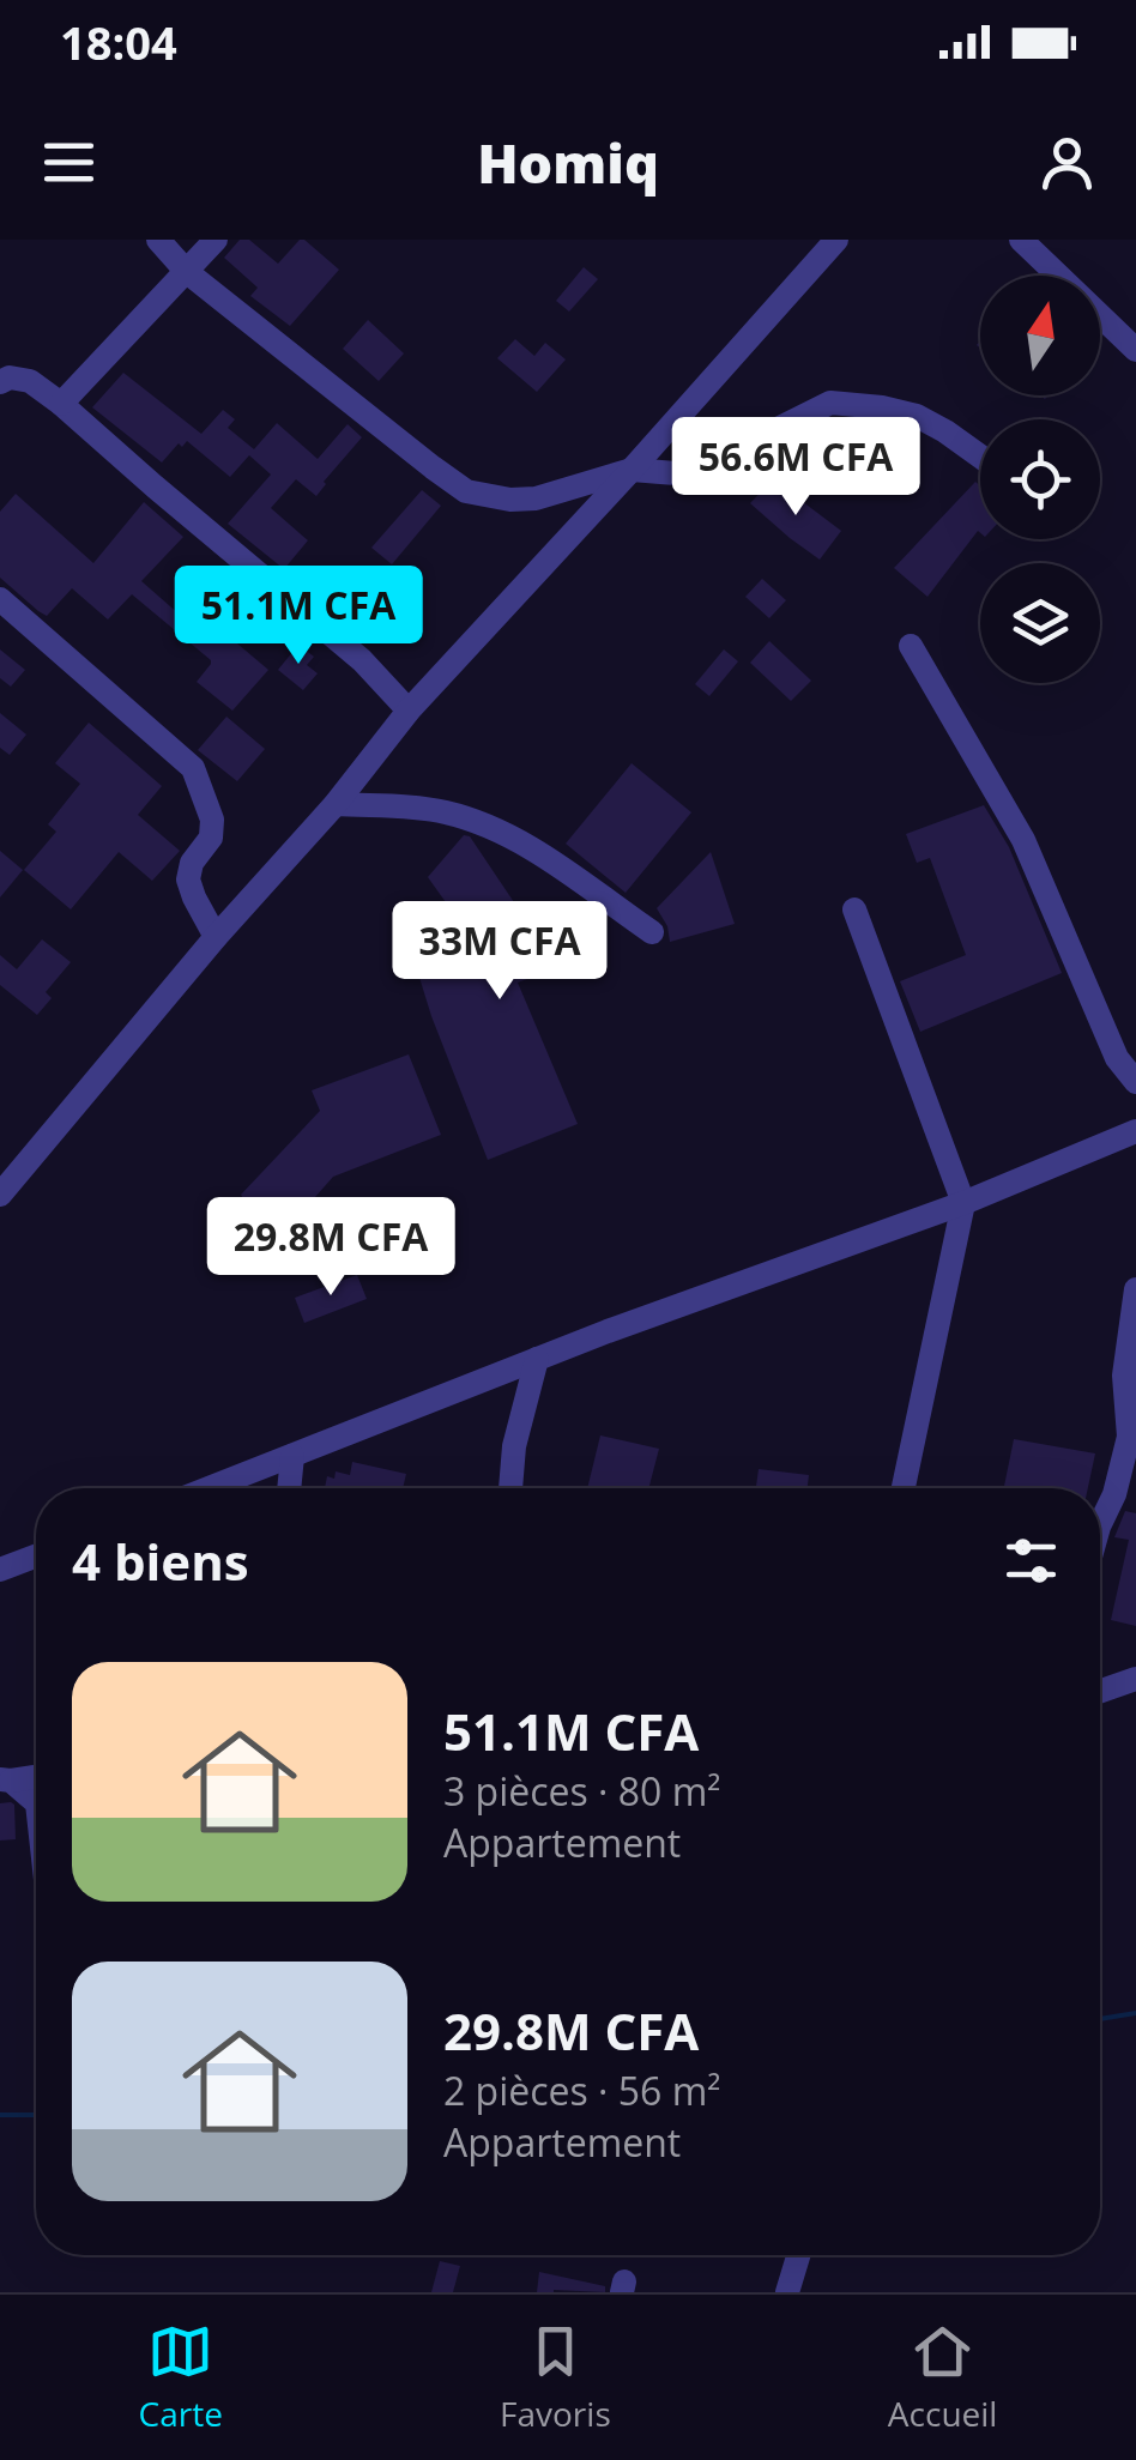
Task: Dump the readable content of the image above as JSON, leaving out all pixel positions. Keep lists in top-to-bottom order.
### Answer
{
  "north": "top",
  "page": {
    "status": "18:04",
    "header": "Homiq",
    "price": [
      "56.6M CFA",
      "51.1M CFA",
      "33M CFA",
      "29.8M CFA"
    ],
    "heading": "4 biens",
    "list": [
      {
        "name": "51.1M CFA",
        "note": "3 pièces · 80 m² · Appartement"
      },
      {
        "name": "29.8M CFA",
        "note": "2 pièces · 56 m² · Appartement"
      }
    ],
    "tabs": ["Carte", "Favoris", "Accueil"]
  }
}
